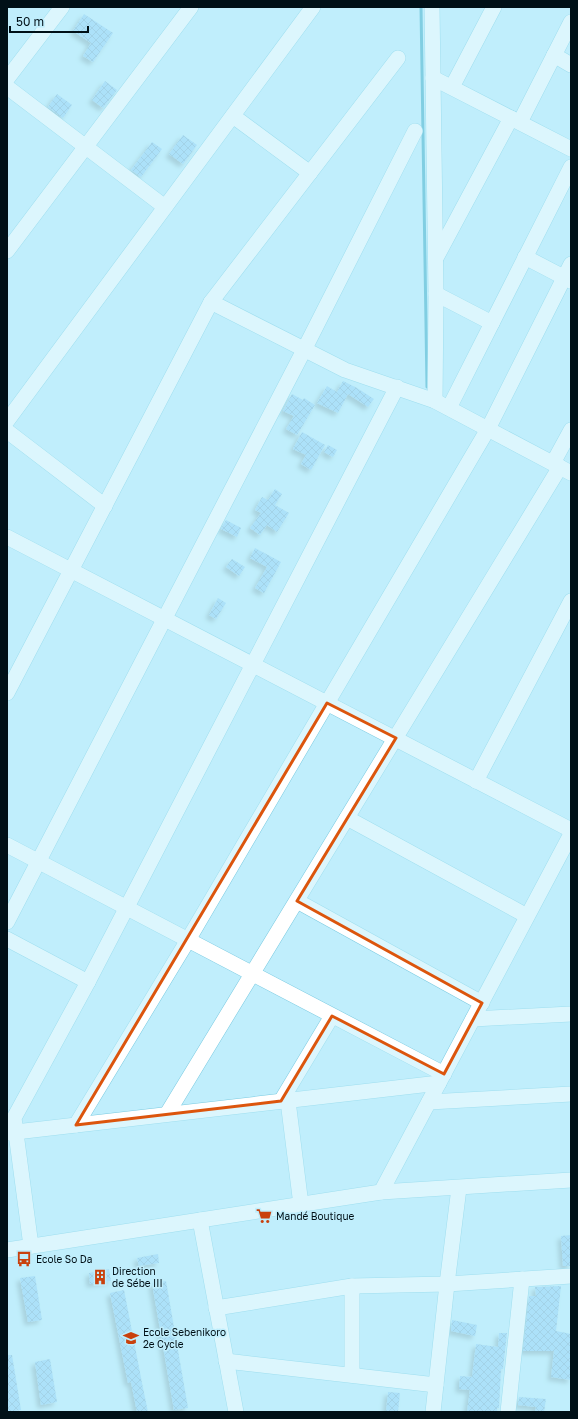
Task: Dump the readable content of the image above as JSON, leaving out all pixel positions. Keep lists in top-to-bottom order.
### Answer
{
  "places": {
    "supermarket": ["Mandé Boutique"],
    "bus stop": ["Ecole So Da"],
    "building": ["Direction de Sébe III"],
    "school or university": ["Ecole Sebenikoro 2e Cycle"]
  },
  "scale_bar": "50 m"
}
